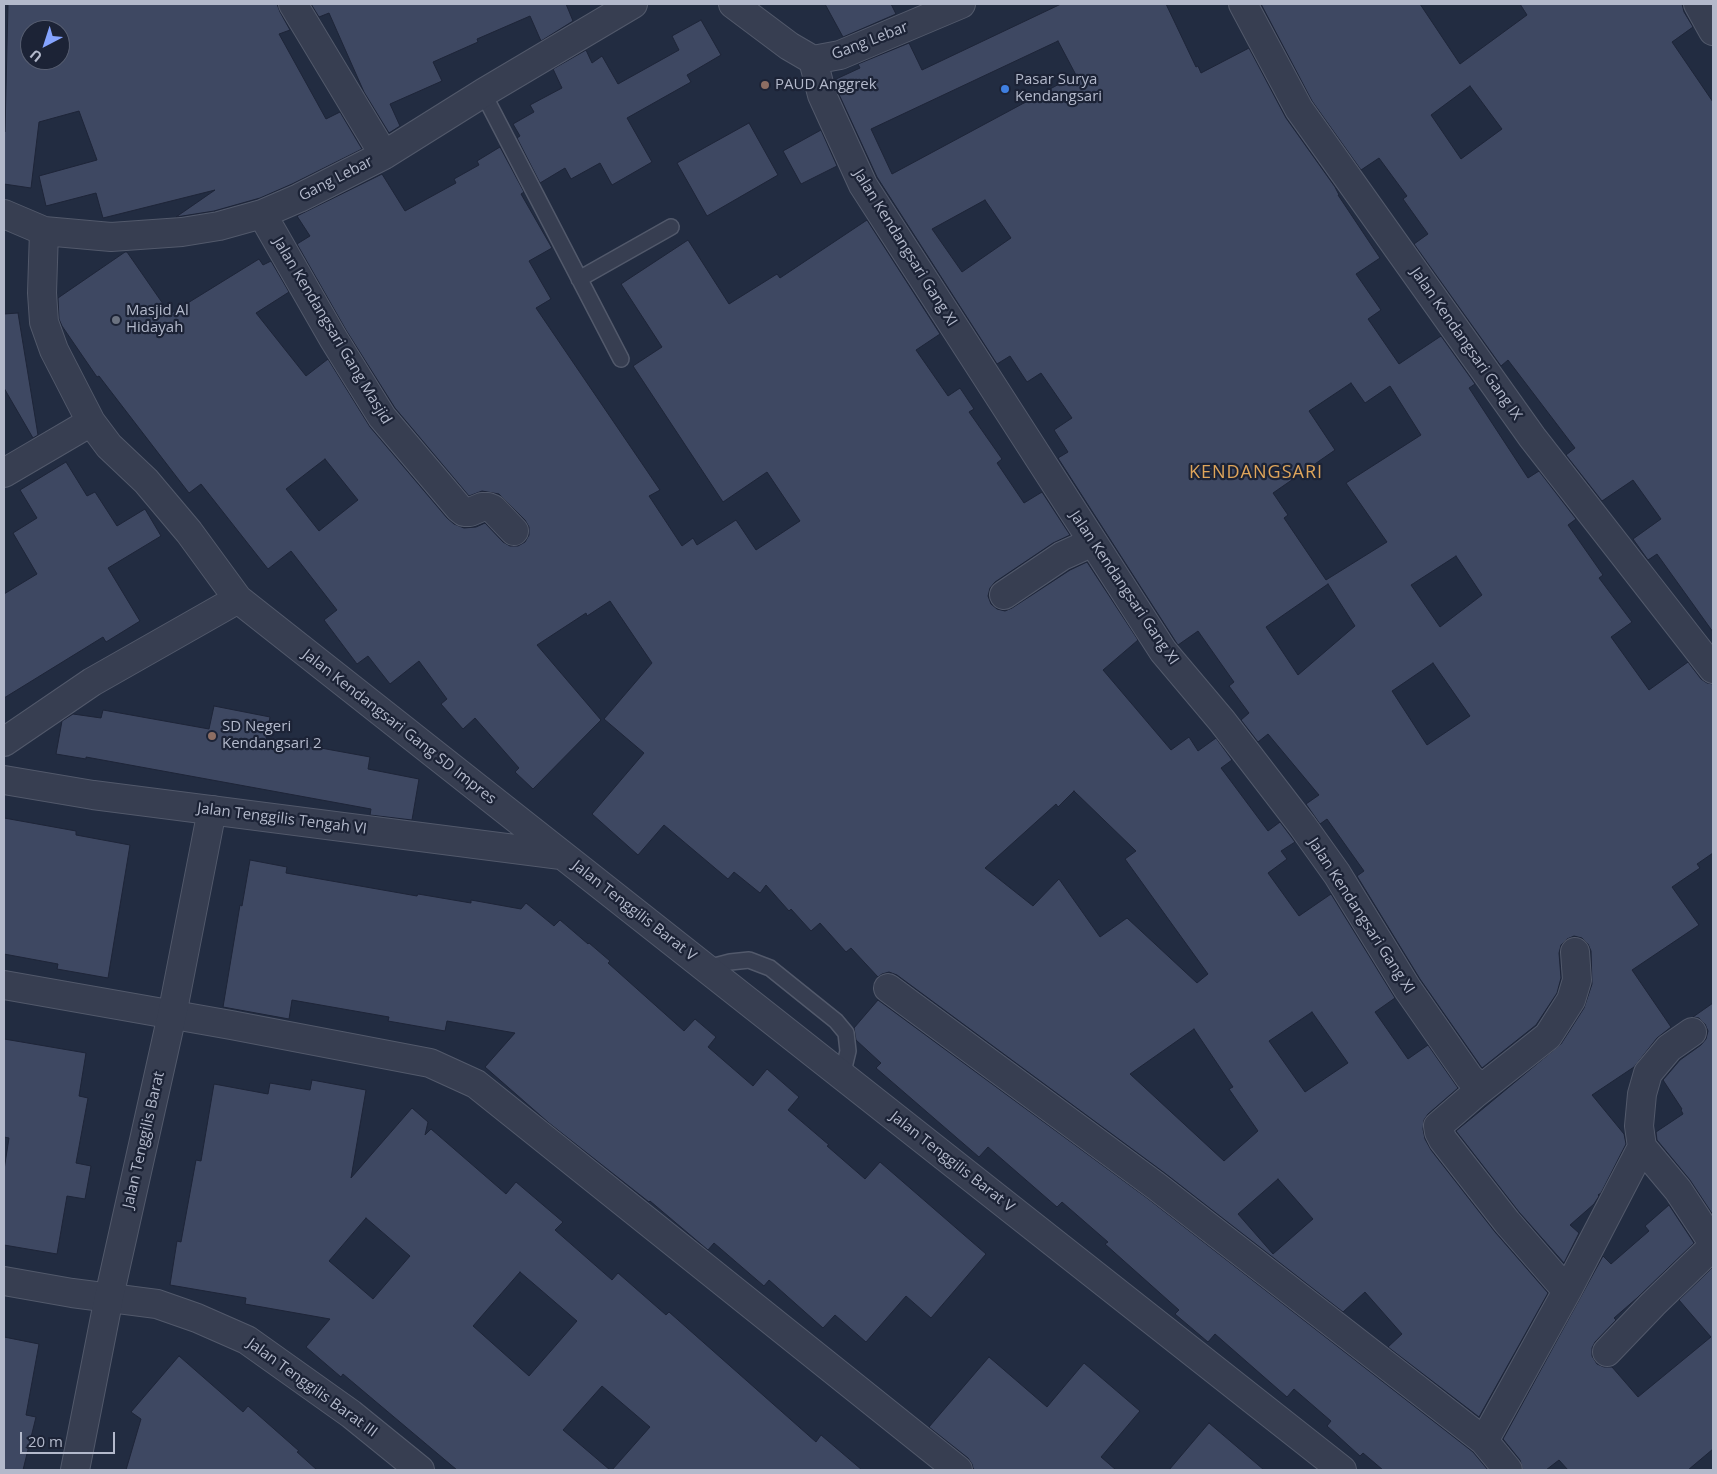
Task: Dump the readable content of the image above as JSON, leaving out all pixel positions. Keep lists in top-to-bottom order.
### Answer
{
  "streets": {
    "street": [
      "Gang Lebar",
      "Jalan Kendangsari Gang XI",
      "Jalan Kendangsari Gang Masjid",
      "Jalan Kendangsari Gang IX",
      "Jalan Kendangsari Gang SD Impres",
      "Jalan Tenggilis Tengah VI",
      "Jalan Tenggilis Barat V",
      "Jalan Tenggilis Barat",
      "Jalan Tenggilis Barat III"
    ]
  },
  "crossings": [
    ["Gang Lebar", "Jalan Kendangsari Gang XI"],
    ["Gang Lebar", "Jalan Kendangsari Gang Masjid"],
    ["Gang Lebar", "Jalan Kendangsari Gang SD Impres"],
    ["Jalan Kendangsari Gang SD Impres", "Jalan Tenggilis Tengah VI"],
    ["Jalan Kendangsari Gang SD Impres", "Jalan Tenggilis Barat V"],
    ["Jalan Tenggilis Tengah VI", "Jalan Tenggilis Barat V"],
    ["Jalan Tenggilis Tengah VI", "Jalan Tenggilis Barat"],
    ["Jalan Tenggilis Barat", "Jalan Tenggilis Barat III"]
  ],
  "districts": ["KENDANGSARI"],
  "places": [
    "PAUD Anggrek",
    "Pasar Surya Kendangsari",
    "Masjid Al Hidayah",
    "SD Negeri Kendangsari 2"
  ],
  "scale_bar": "20 m",
  "north": "bottom left"
}
